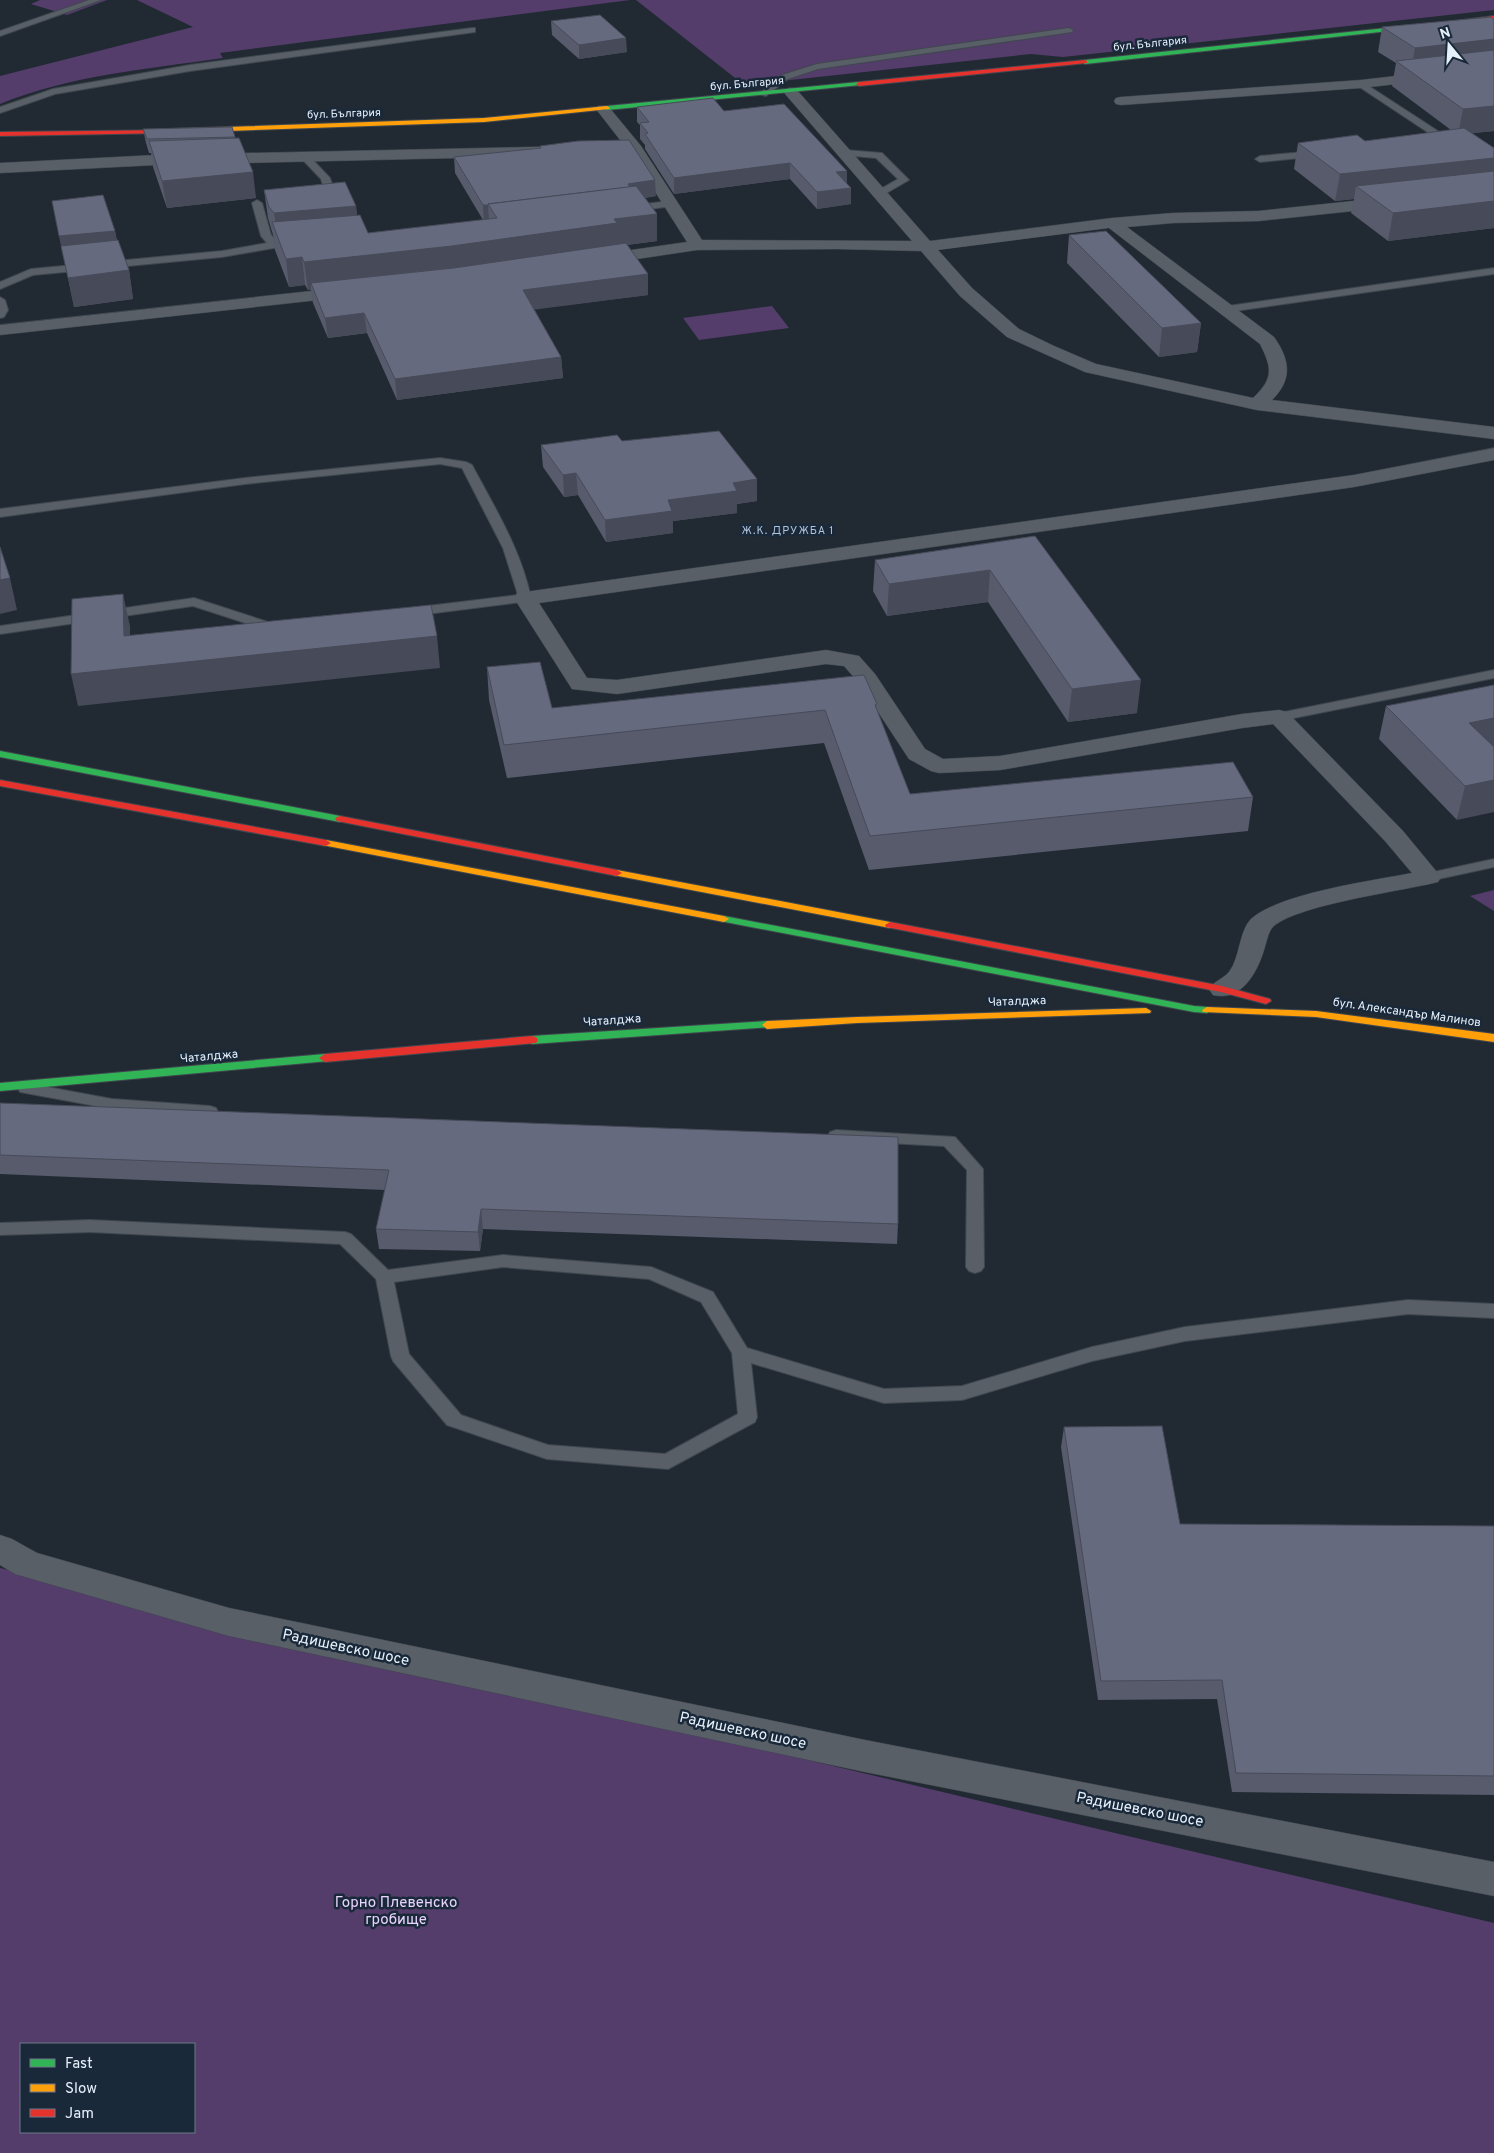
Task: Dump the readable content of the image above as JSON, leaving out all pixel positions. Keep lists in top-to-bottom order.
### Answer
{
  "streets": {
    "street": [
      "бул. България",
      "Чаталджа",
      "бул. Александър Малинов",
      "Радишевско шосе"
    ]
  },
  "districts": ["Ж.К. ДРУЖБА 1"],
  "parks": ["Горно Плевенско гробище"],
  "legend": ["Fast", "Slow", "Jam"],
  "north": "top"
}
